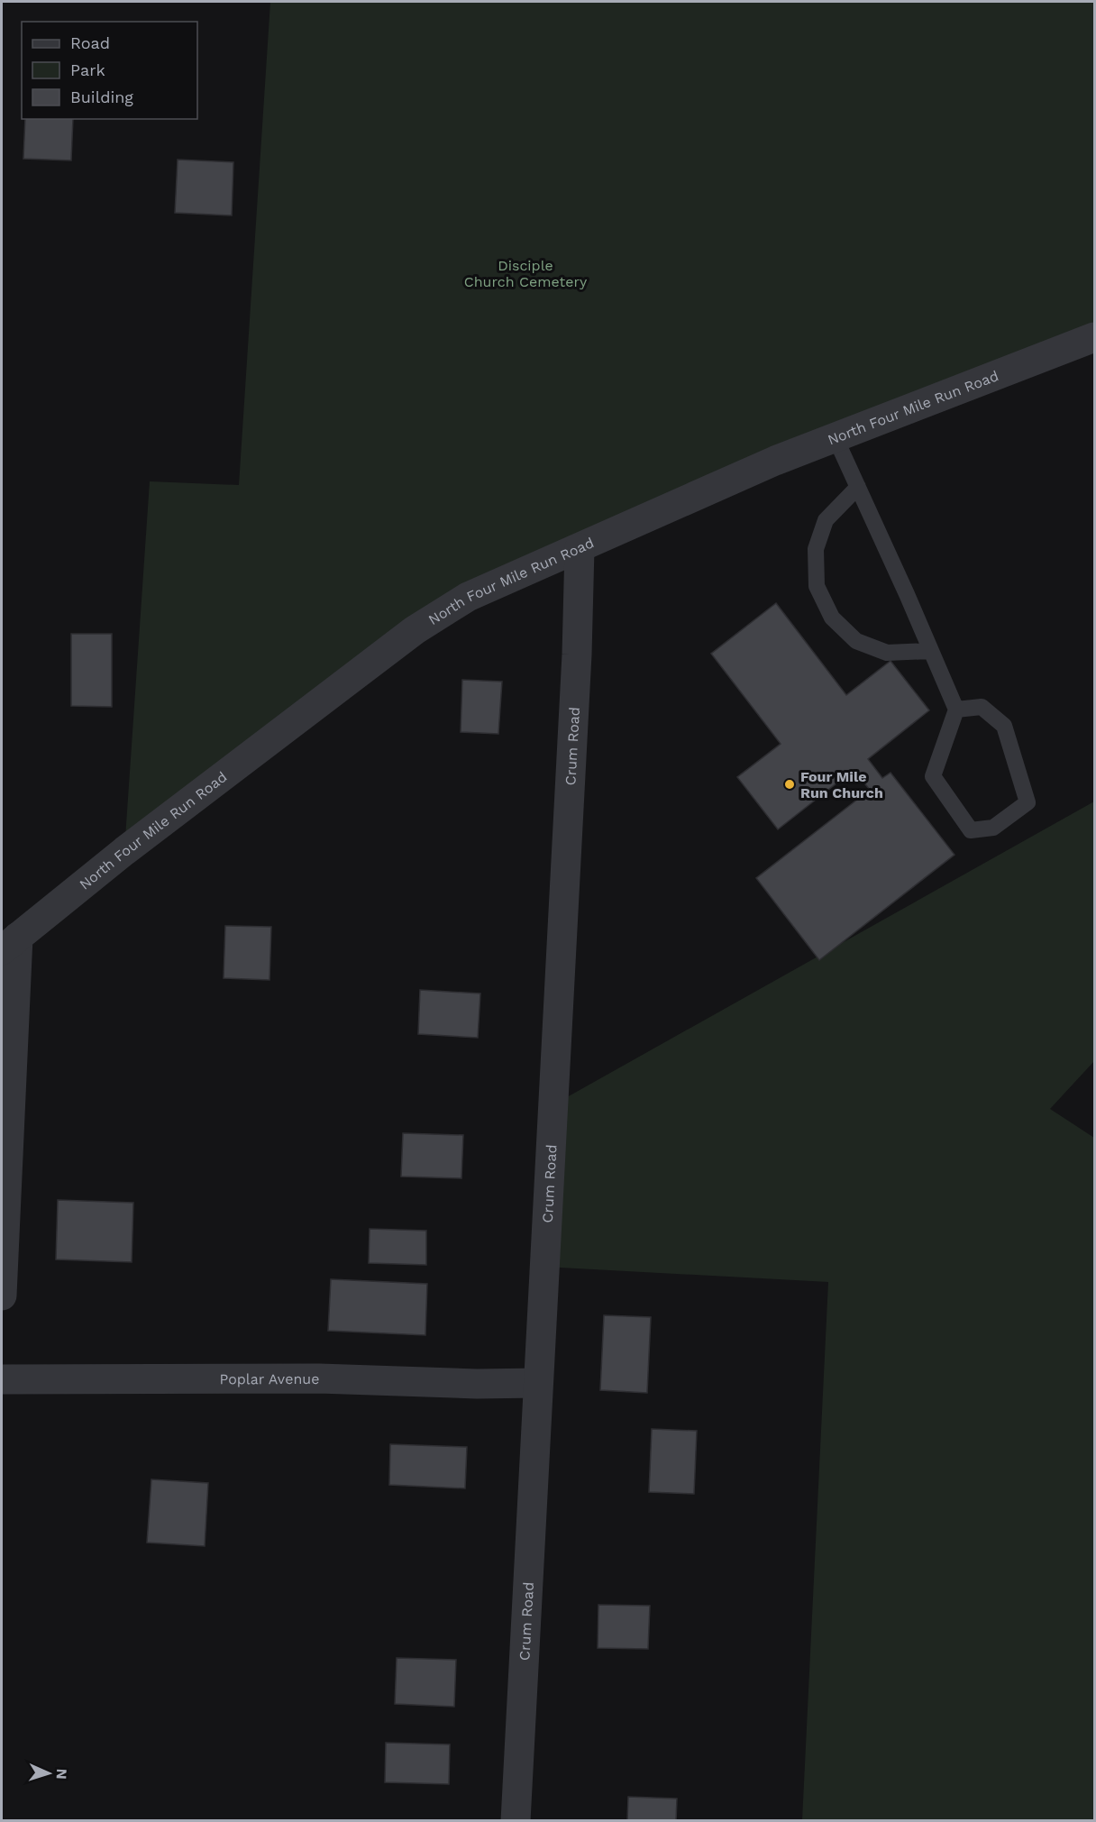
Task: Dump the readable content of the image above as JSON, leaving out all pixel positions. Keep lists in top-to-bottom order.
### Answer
{
  "streets": {
    "street": ["North Four Mile Run Road", "Crum Road", "Poplar Avenue"]
  },
  "crossings": [
    ["North Four Mile Run Road", "Crum Road"],
    ["Crum Road", "Poplar Avenue"]
  ],
  "parks": ["Disciple Church Cemetery"],
  "places": ["Four Mile Run Church"],
  "legend": ["Road", "Park", "Building"],
  "north": "right"
}
